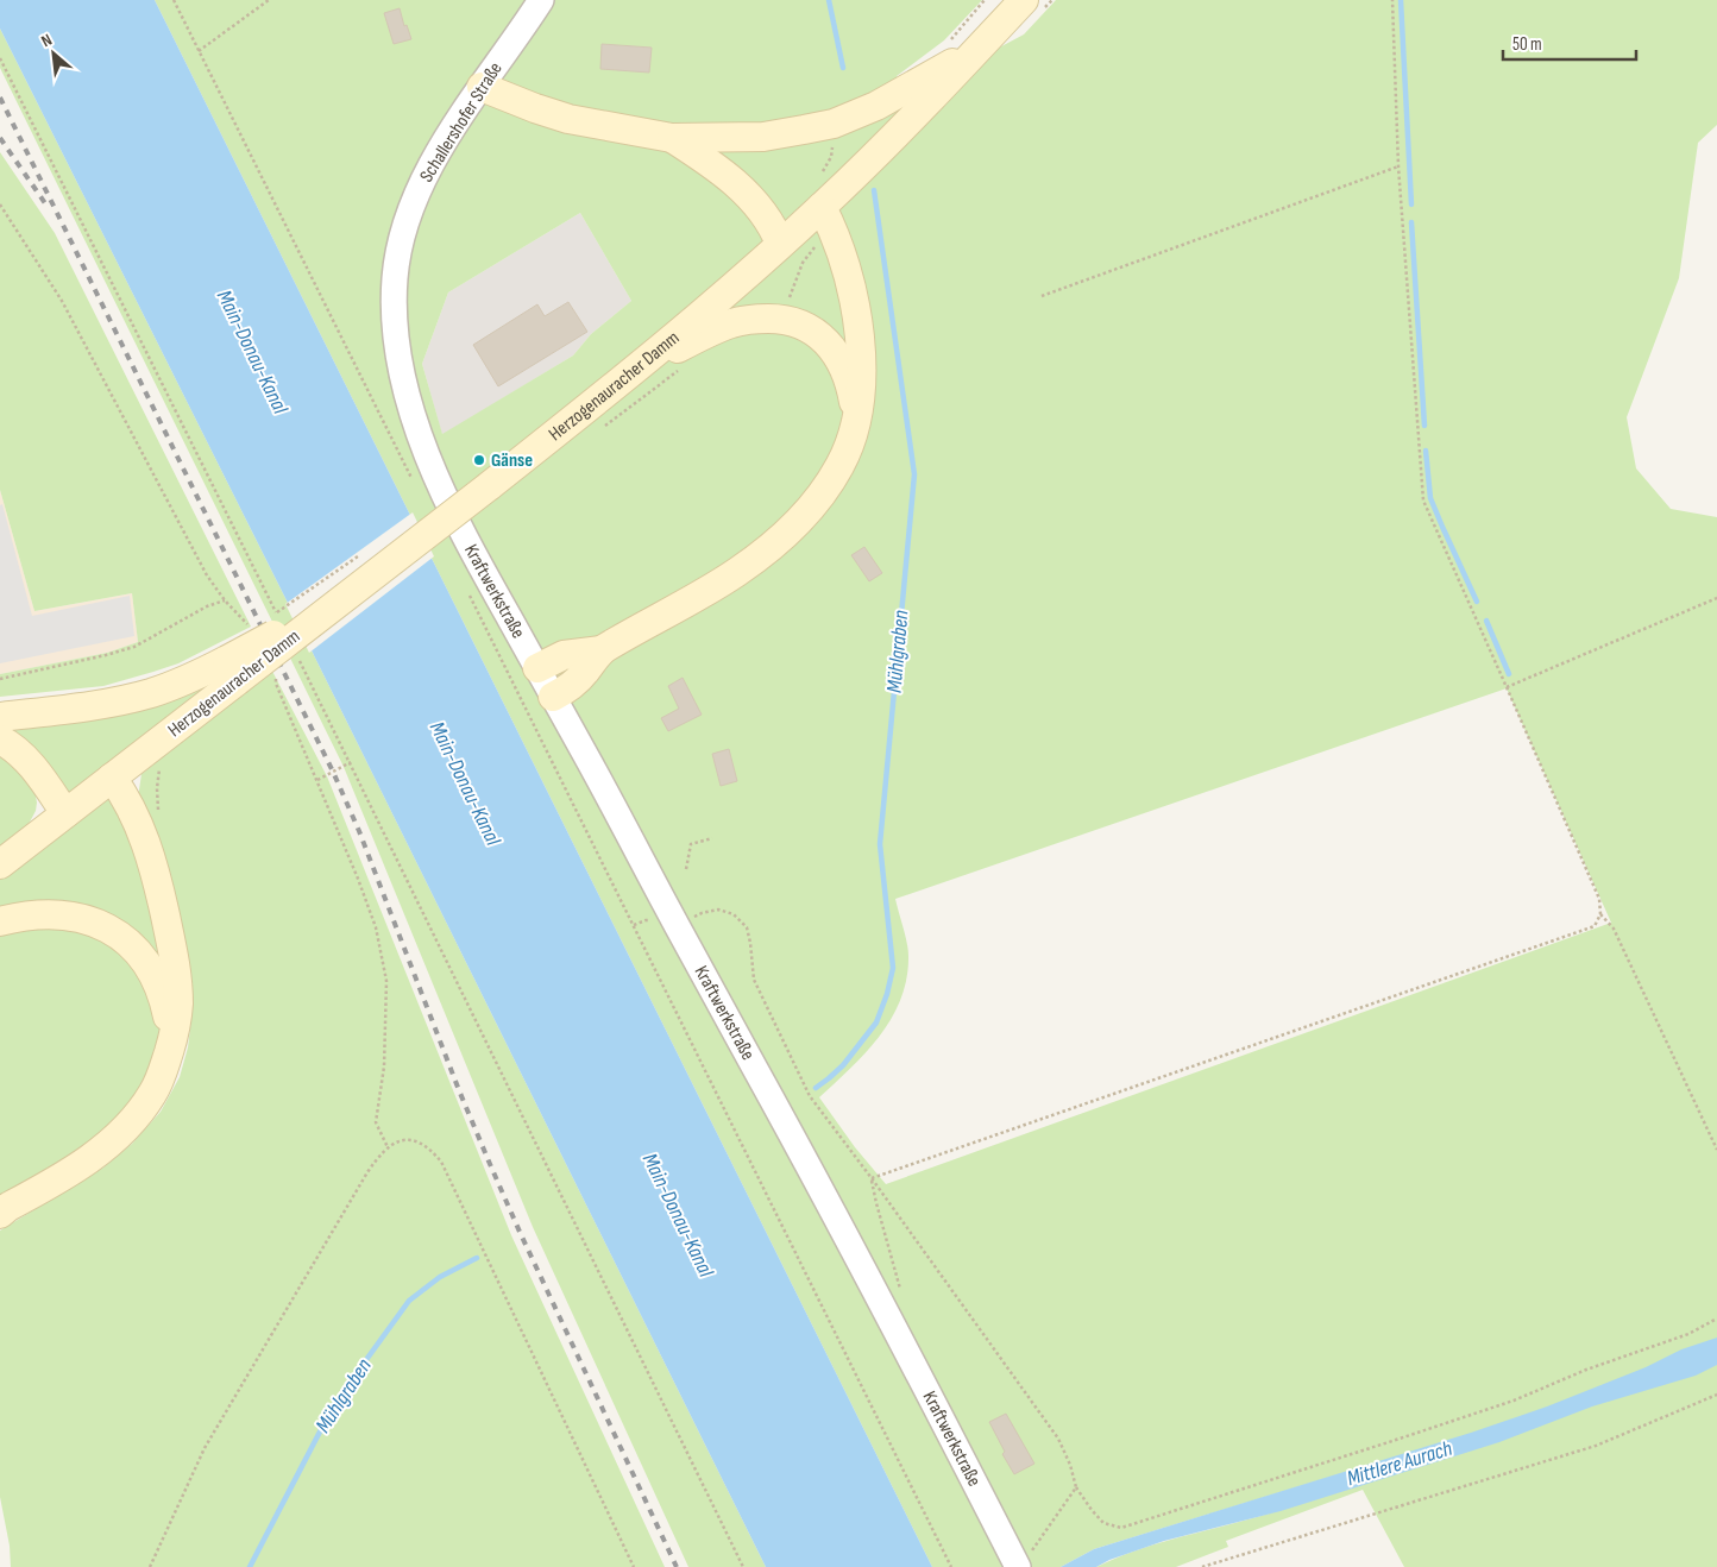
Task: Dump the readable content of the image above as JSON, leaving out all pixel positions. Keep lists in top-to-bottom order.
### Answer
{
  "streets": {
    "main road": ["Herzogenauracher Damm"],
    "street": ["Schallershofer Straße", "Kraftwerkstraße"]
  },
  "crossings": [
    ["Schallershofer Straße", "Kraftwerkstraße"]
  ],
  "water": ["Main-Donau-Kanal", "Mühlgraben", "Mittlere Aurach"],
  "places": ["Gänse"],
  "scale_bar": "50 m",
  "north": "top left"
}
